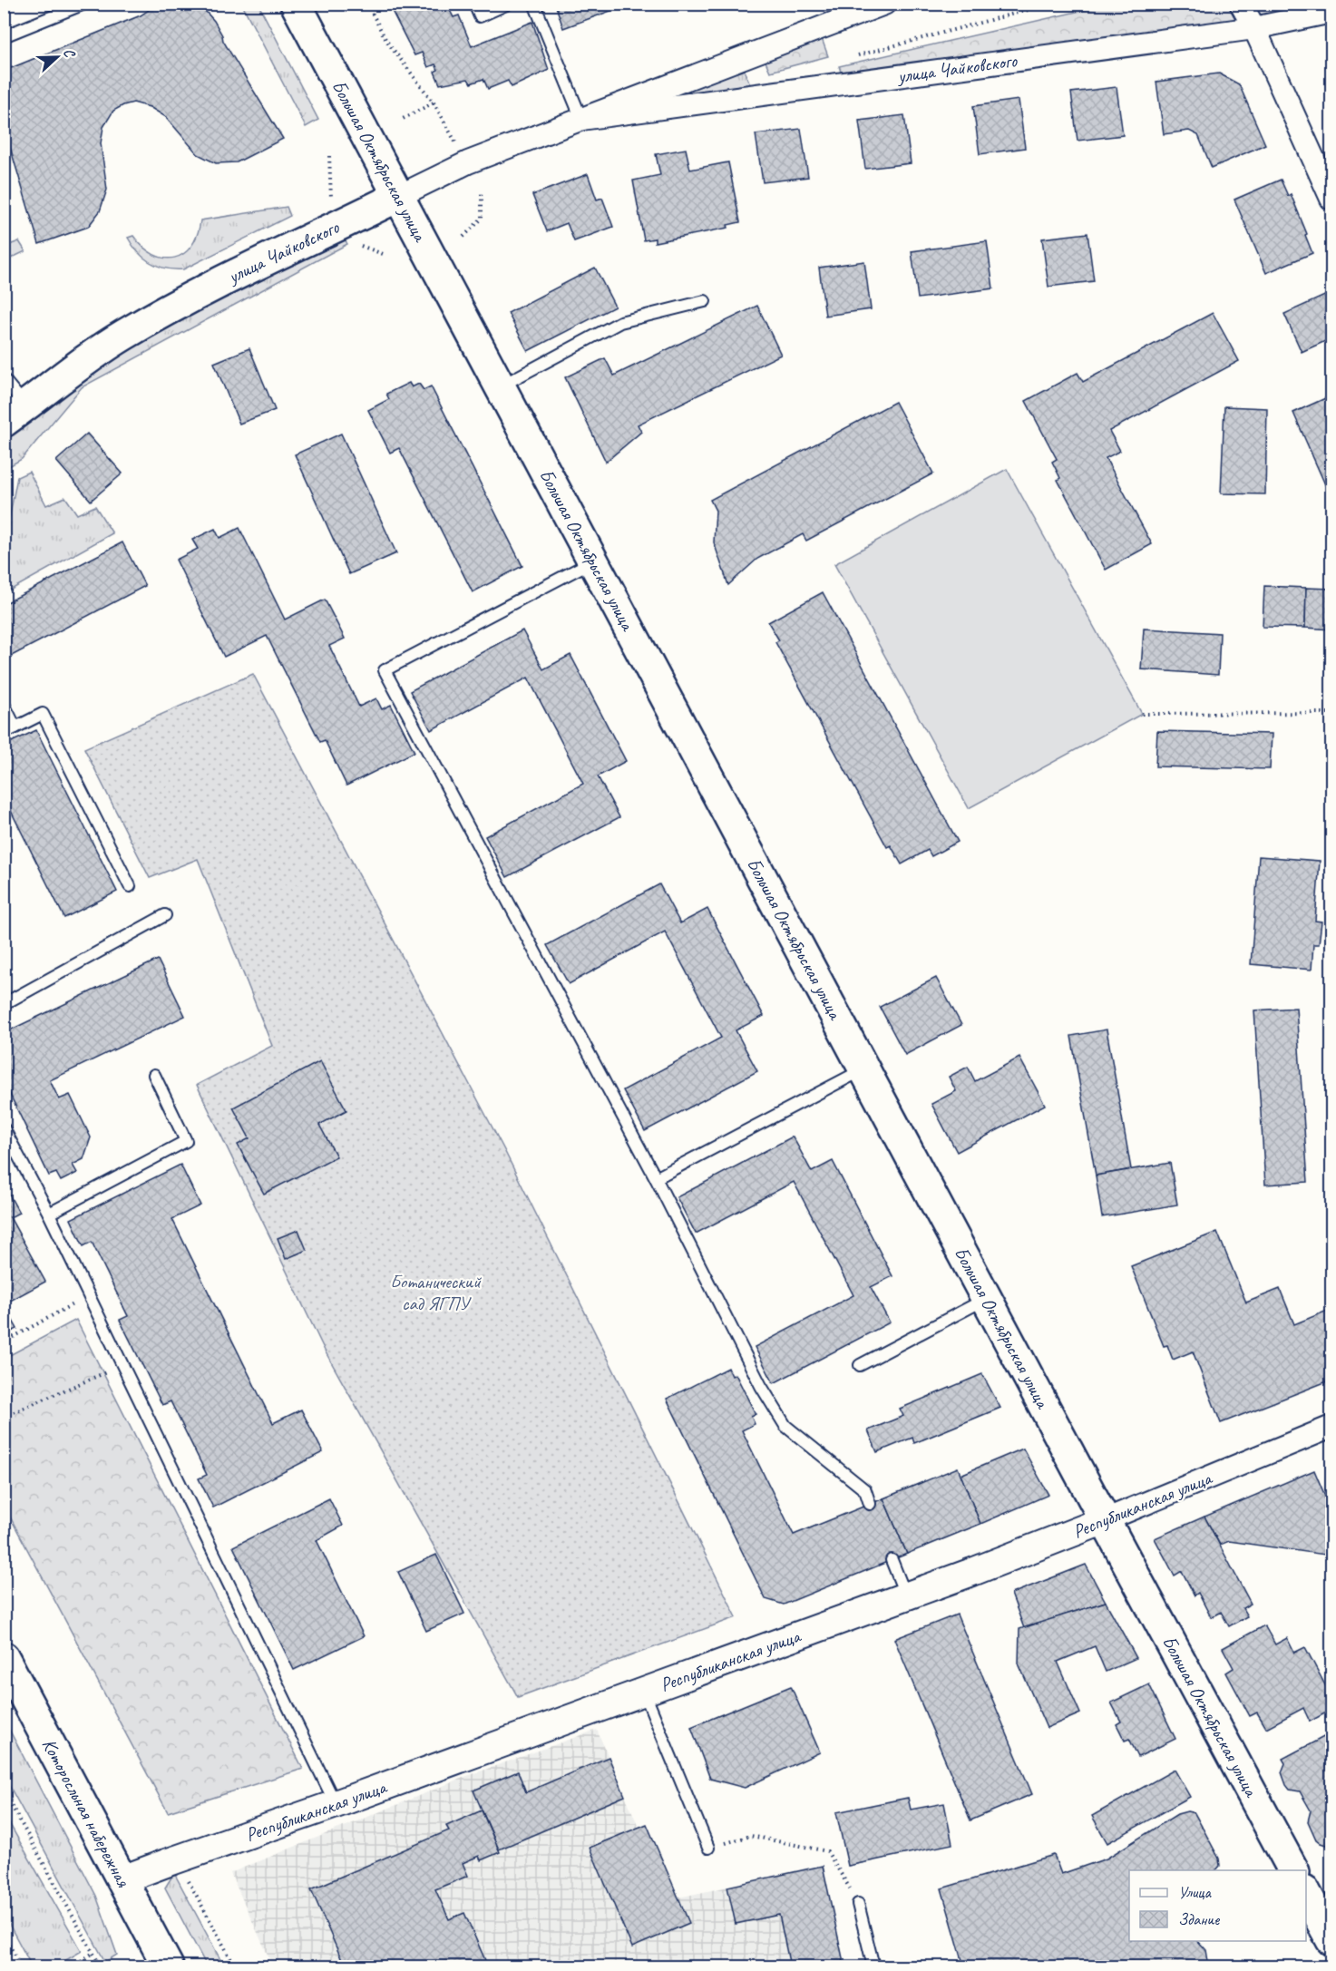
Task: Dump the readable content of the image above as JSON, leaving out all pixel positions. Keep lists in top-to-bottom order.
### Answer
{
  "streets": {
    "main road": ["улица Чайковского", "Большая Октябрьская улица", "Которосльная набережная"],
    "street": ["Республиканская улица"]
  },
  "crossings": [
    ["улица Чайковского", "Большая Октябрьская улица"],
    ["Большая Октябрьская улица", "Республиканская улица"],
    ["Республиканская улица", "Которосльная набережная"]
  ],
  "parks": ["Ботанический сад ЯГПУ"],
  "legend": ["Улица", "Здание"],
  "north": "right"
}
